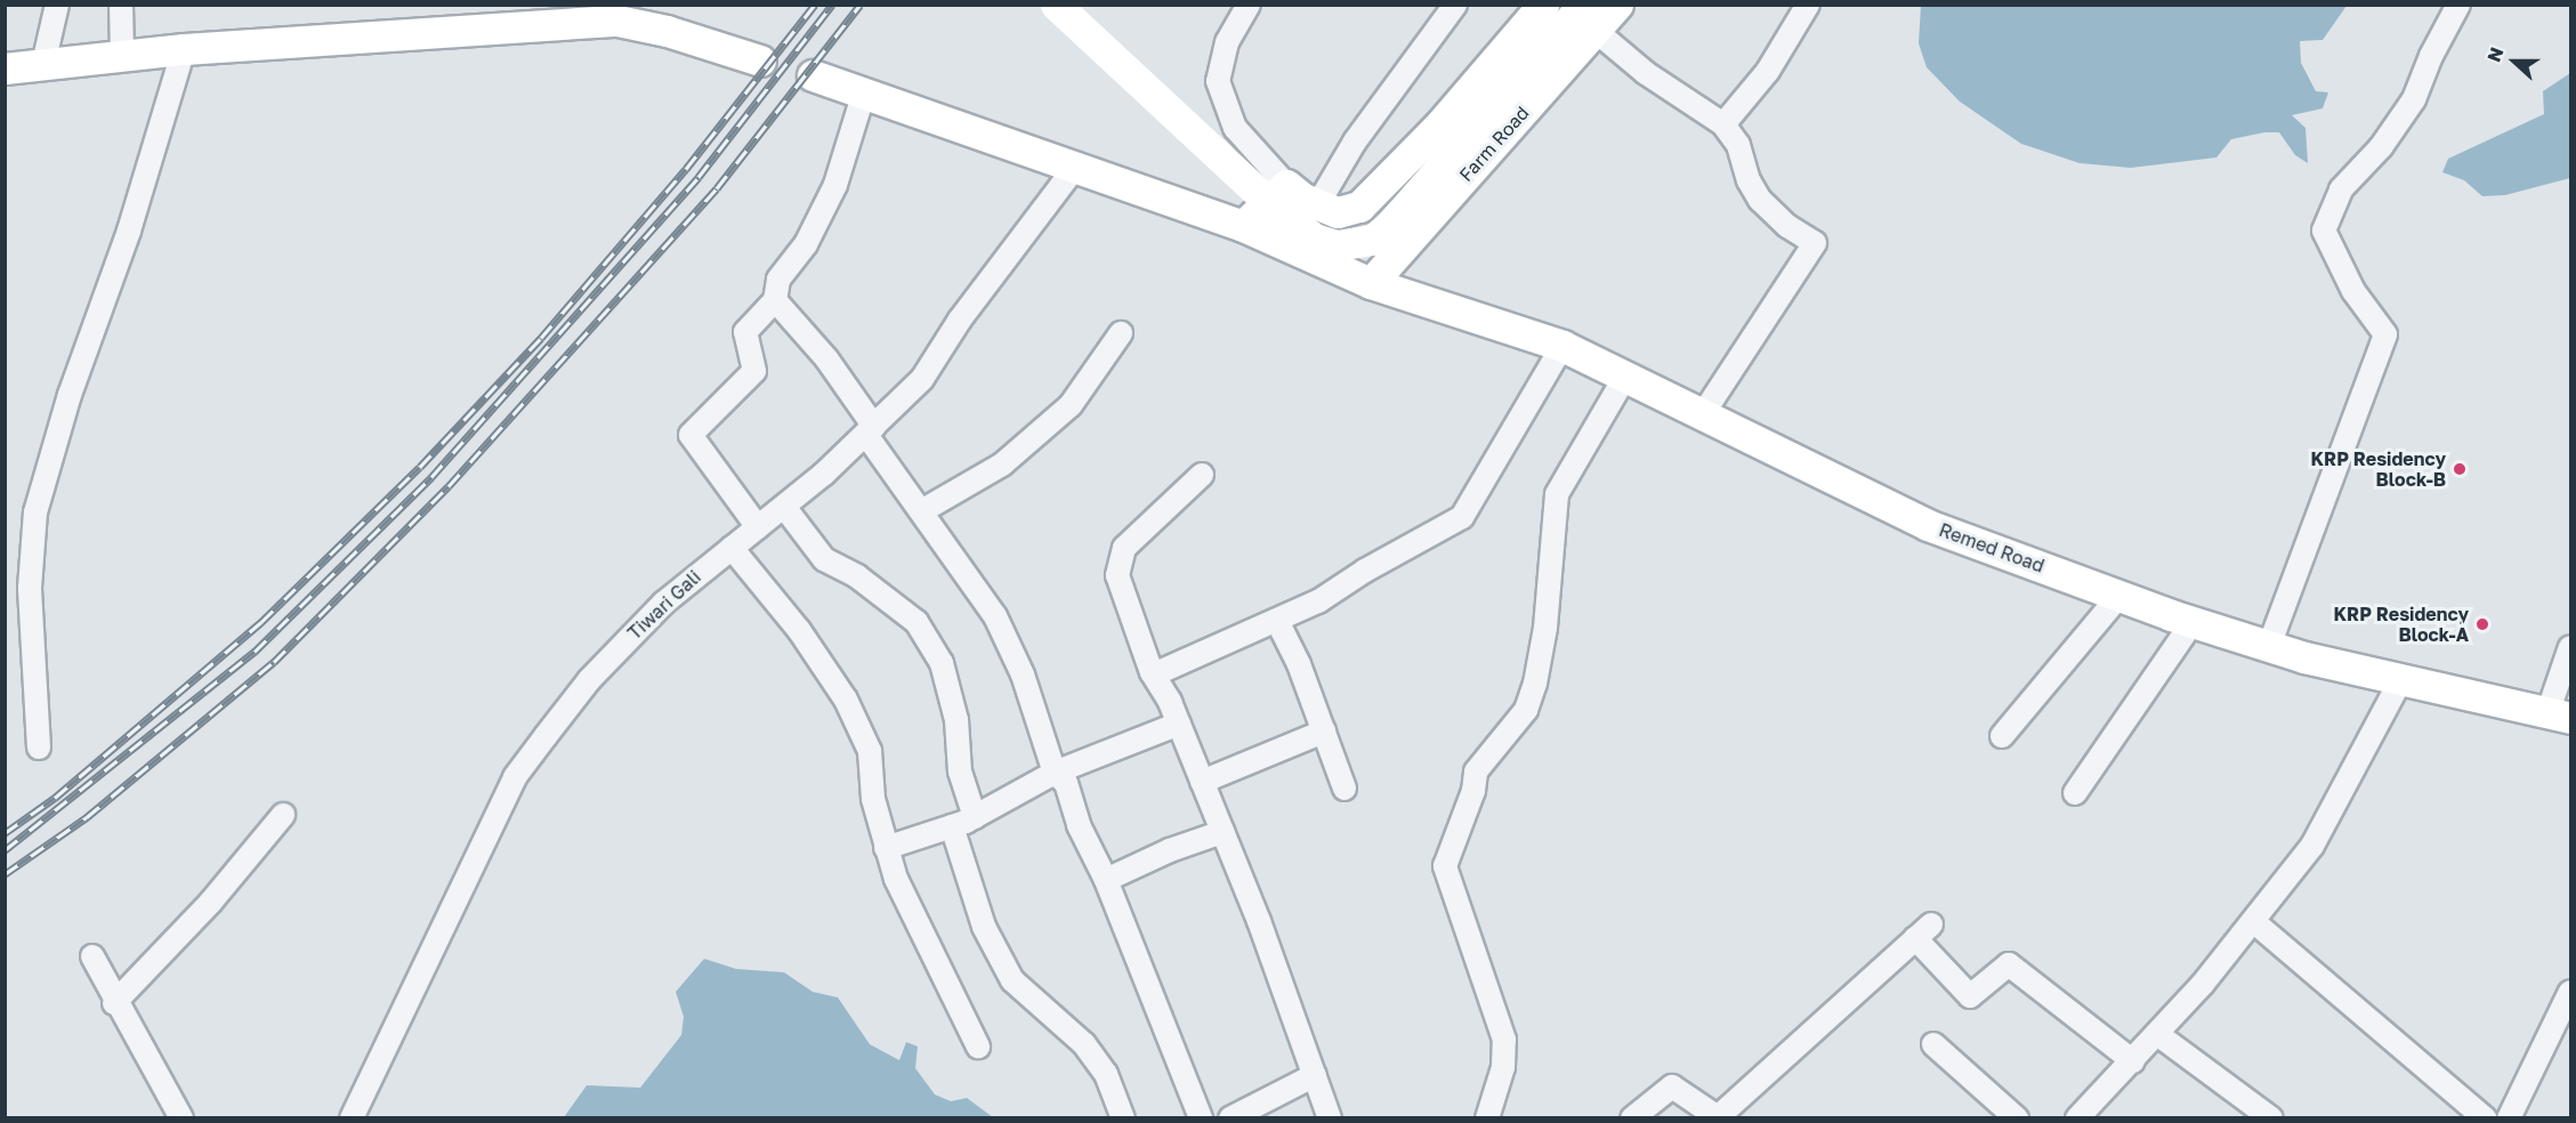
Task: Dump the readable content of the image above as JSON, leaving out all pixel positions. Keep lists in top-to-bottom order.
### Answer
{
  "streets": {
    "street": ["Farm Road", "Remed Road", "Tiwari Gali"]
  },
  "crossings": [
    ["Farm Road", "Remed Road"],
    ["Remed Road", "Tiwari Gali"]
  ],
  "places": ["KRP Residency Block-B", "KRP Residency Block-A"],
  "north": "left"
}
